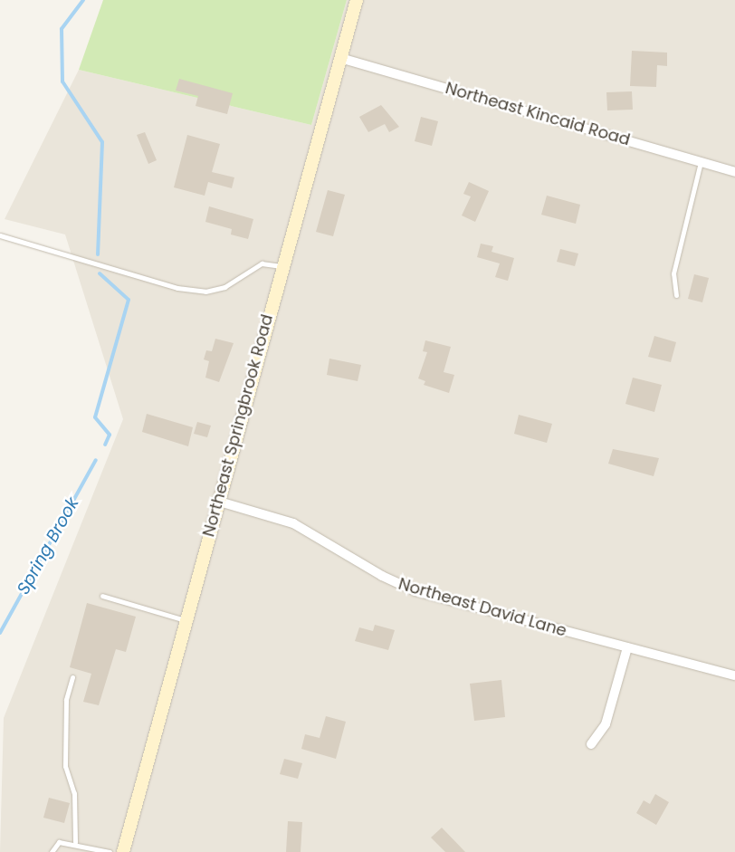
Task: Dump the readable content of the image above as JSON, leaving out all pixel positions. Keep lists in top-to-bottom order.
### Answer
{
  "streets": {
    "street": ["Northeast Kincaid Road", "Northeast Springbrook Road", "Northeast David Lane"]
  },
  "crossings": [
    ["Northeast Kincaid Road", "Northeast Springbrook Road"],
    ["Northeast Springbrook Road", "Northeast David Lane"]
  ],
  "water": ["Spring Brook"]
}
